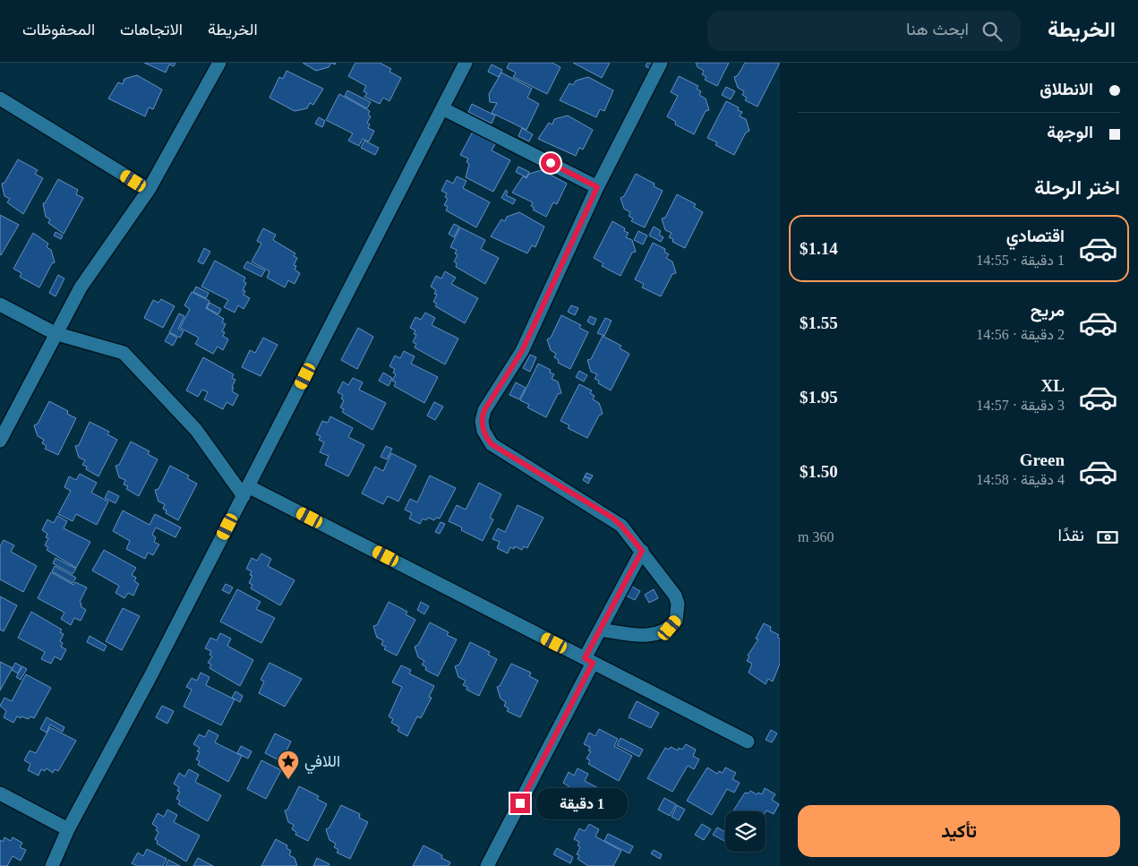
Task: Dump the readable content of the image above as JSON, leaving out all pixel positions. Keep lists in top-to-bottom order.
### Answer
{
  "places": {
    "place": ["اللافي"]
  },
  "page": {
    "header": "الخريطة",
    "search": "ابحث هنا",
    "nav": ["الخريطة", "الاتجاهات", "المحفوظات"],
    "banner": ["الانطلاق", "الوجهة"],
    "heading": "اختر الرحلة",
    "list": [
      {
        "name": "اقتصادي",
        "note": "1 دقيقة · 14:55",
        "value": "$1.14"
      },
      {
        "name": "مريح",
        "note": "2 دقيقة · 14:56",
        "value": "$1.55"
      },
      {
        "name": "XL",
        "note": "3 دقيقة · 14:57",
        "value": "$1.95"
      },
      {
        "name": "Green",
        "note": "4 دقيقة · 14:58",
        "value": "$1.50"
      }
    ],
    "pay": ["نقدًا", "360 m"],
    "bubble": "1 دقيقة",
    "buttons": "تأكيد"
  }
}
